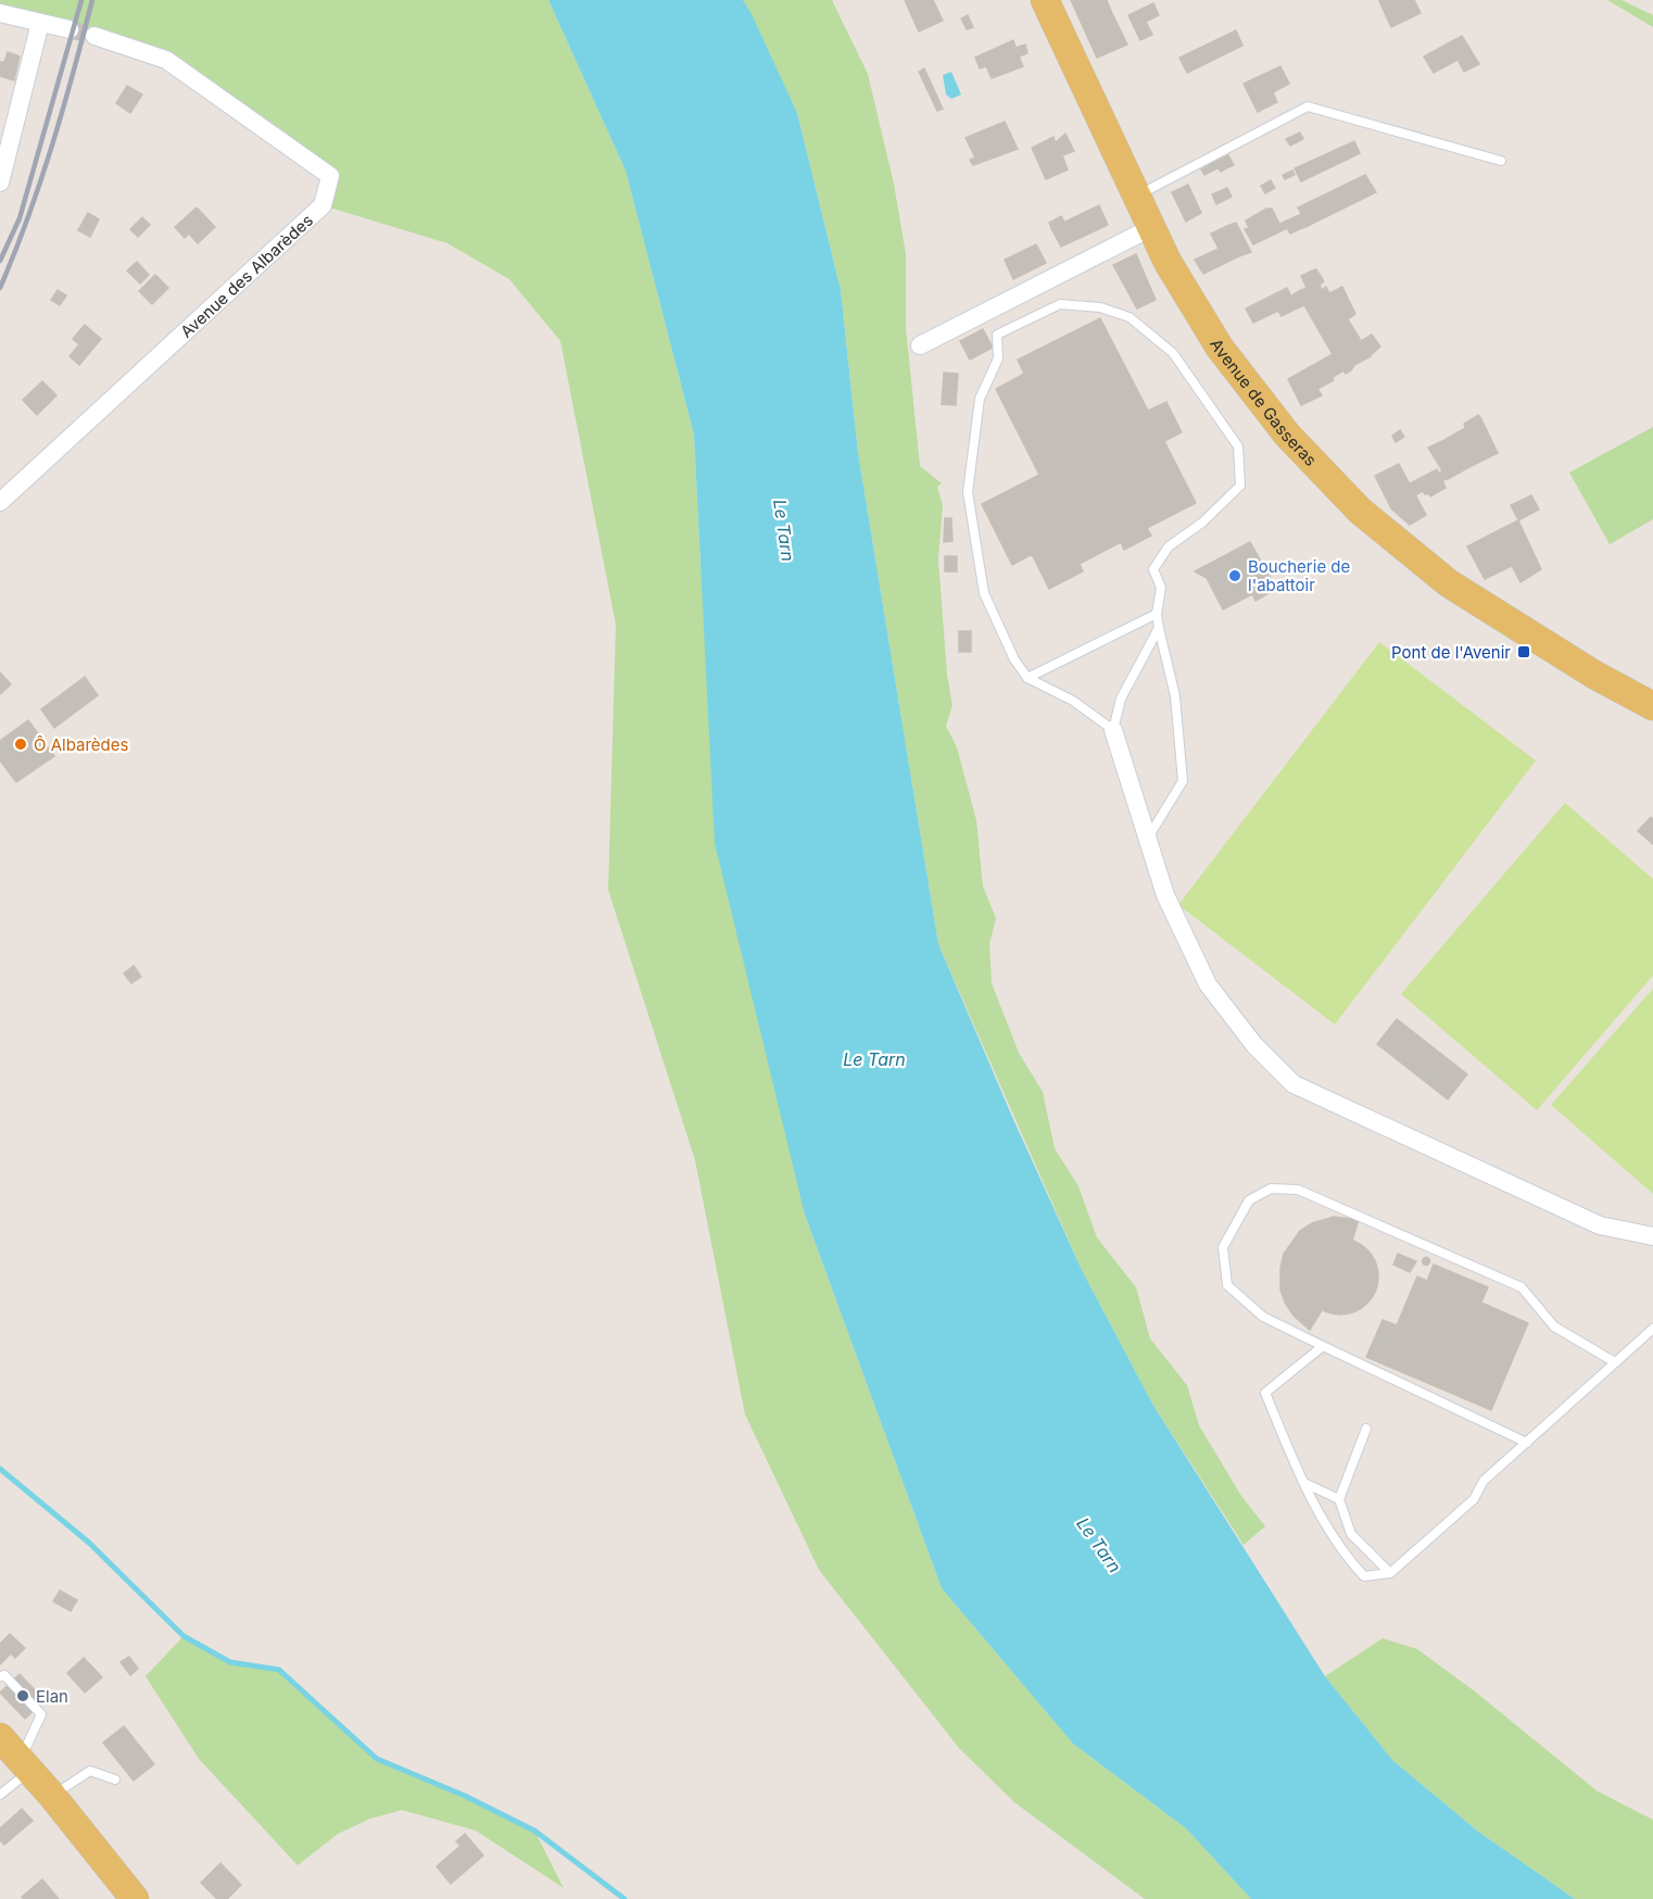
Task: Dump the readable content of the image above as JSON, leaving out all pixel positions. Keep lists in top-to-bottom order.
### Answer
{
  "streets": {
    "main road": ["Avenue de Gasseras"],
    "street": ["Avenue des Albarèdes"]
  },
  "water": ["Le Tarn"],
  "places": {
    "other": ["Boucherie de l'abattoir", "Ô Albarèdes", "Elan"],
    "transit": ["Pont de l'Avenir"]
  }
}
